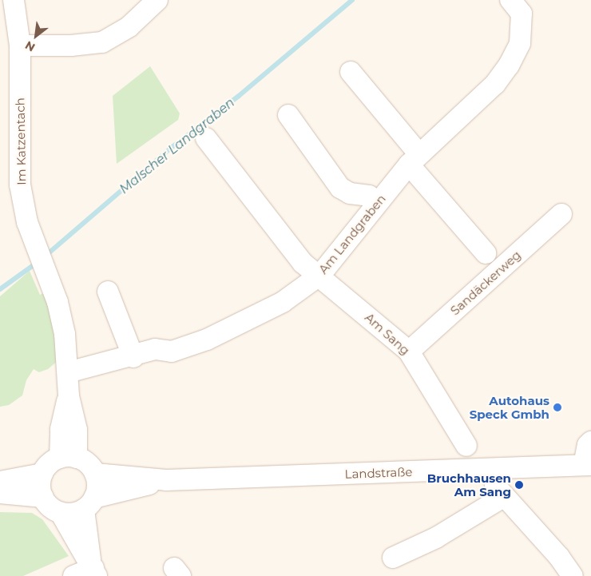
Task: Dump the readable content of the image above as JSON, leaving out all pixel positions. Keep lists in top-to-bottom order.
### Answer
{
  "streets": {
    "street": [
      "Im Katzentach",
      "Am Landgraben",
      "Sandäckerweg",
      "Am Sang",
      "Landstraße"
    ]
  },
  "crossings": [
    ["Im Katzentach", "Am Landgraben"],
    ["Im Katzentach", "Landstraße"],
    ["Am Landgraben", "Am Sang"],
    ["Sandäckerweg", "Am Sang"]
  ],
  "water": ["Malscher Landgraben"],
  "places": ["Autohaus Speck Gmbh", "Bruchhausen Am Sang"],
  "north": "bottom left"
}
